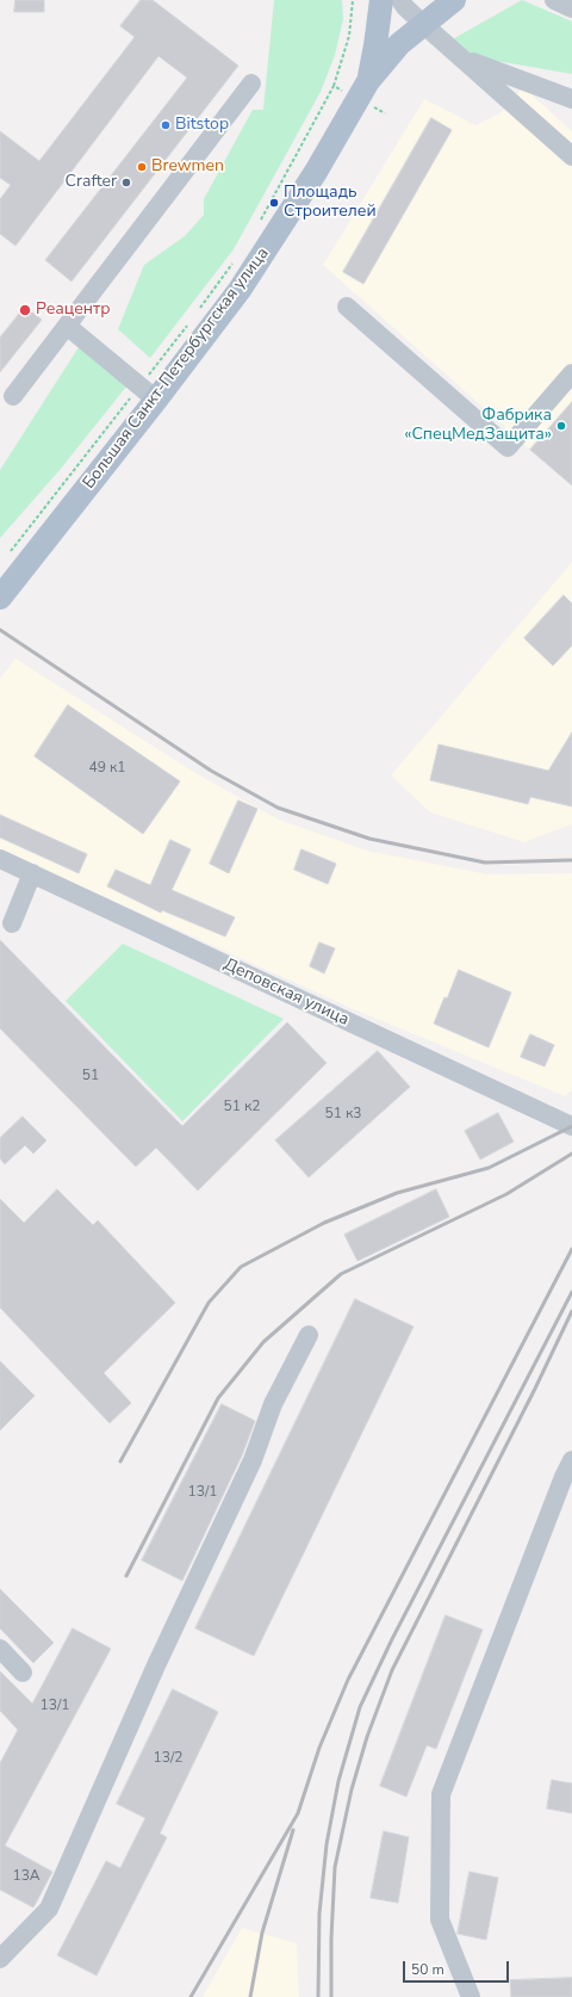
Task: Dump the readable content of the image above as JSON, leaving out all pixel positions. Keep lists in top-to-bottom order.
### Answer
{
  "streets": {
    "main road": ["Большая Санкт-Петербургская улица"],
    "street": ["Деповская улица"]
  },
  "places": [
    "Bitstop",
    "Brewmen",
    "Crafter",
    "Площадь Строителей",
    "Реацентр",
    "Фабрика «СпецМедЗащита»"
  ],
  "house_numbers": [
    "49 к1",
    "51",
    "51 к2",
    "51 к3",
    "13/1",
    "13/1",
    "13/2",
    "13А"
  ],
  "scale_bar": "50 m"
}
